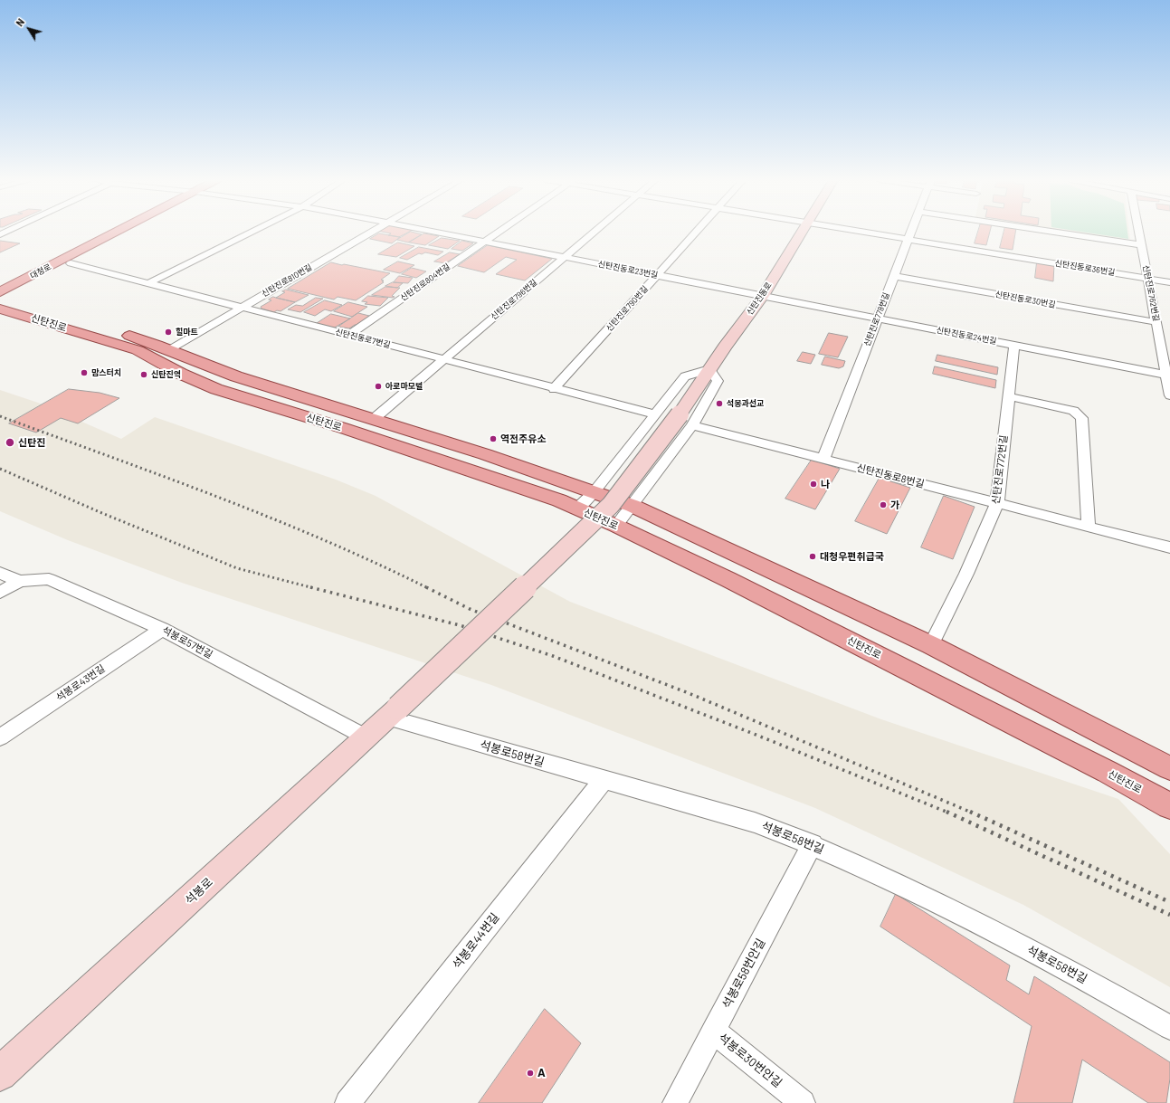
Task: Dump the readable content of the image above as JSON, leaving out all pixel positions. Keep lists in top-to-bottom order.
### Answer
{
  "streets": {
    "main road": [
      "대청로",
      "신탄진동로",
      "신탄진로",
      "석봉로"
    ],
    "street": [
      "신탄진동로36번길",
      "신탄진동로23번길",
      "신탄진로810번길",
      "신탄진로804번길",
      "신탄진로762번길",
      "신탄진로796번길",
      "신탄진동로30번길",
      "신탄진로790번길",
      "신탄진로778번길",
      "신탄진동로24번길",
      "신탄진동로7번길",
      "신탄진로772번길",
      "신탄진동로8번길",
      "석봉로57번길",
      "석봉로43번길",
      "석봉로58번길",
      "석봉로44번길",
      "석봉로58번안길",
      "석봉로30번안길"
    ]
  },
  "crossings": [
    ["신탄진동로36번길", "신탄진로762번길"],
    ["신탄진동로36번길", "신탄진로778번길"],
    ["신탄진동로23번길", "신탄진로804번길"],
    ["신탄진동로23번길", "신탄진동로"],
    ["신탄진동로23번길", "신탄진로796번길"],
    ["신탄진동로23번길", "신탄진로790번길"],
    ["신탄진동로23번길", "신탄진동로24번길"],
    ["대청로", "신탄진로"],
    ["신탄진로810번길", "신탄진로"],
    ["신탄진로810번길", "신탄진동로7번길"],
    ["신탄진로804번길", "신탄진동로7번길"],
    ["신탄진로762번길", "신탄진동로30번길"],
    ["신탄진로762번길", "신탄진동로24번길"],
    ["신탄진동로", "신탄진동로24번길"],
    ["신탄진동로", "신탄진동로8번길"],
    ["신탄진동로", "석봉로58번길"],
    ["신탄진동로", "석봉로"],
    ["신탄진로796번길", "신탄진로"],
    ["신탄진로796번길", "신탄진동로7번길"],
    ["신탄진동로30번길", "신탄진로778번길"],
    ["신탄진로790번길", "신탄진동로7번길"],
    ["신탄진로778번길", "신탄진동로24번길"],
    ["신탄진로778번길", "신탄진동로8번길"],
    ["신탄진로", "신탄진로772번길"],
    ["신탄진동로24번길", "신탄진로772번길"],
    ["신탄진로772번길", "신탄진동로8번길"],
    ["석봉로57번길", "석봉로43번길"],
    ["석봉로57번길", "석봉로"],
    ["석봉로58번길", "석봉로"],
    ["석봉로58번길", "석봉로44번길"],
    ["석봉로58번길", "석봉로58번안길"],
    ["석봉로58번안길", "석봉로30번안길"]
  ],
  "places": [
    "힐마트",
    "맘스터치",
    "신탄진역",
    "아로마모텔",
    "석봉과선교",
    "역전주유소",
    "신탄진",
    "나",
    "가",
    "대청우편취급국",
    "A"
  ],
  "north": "top left"
}
